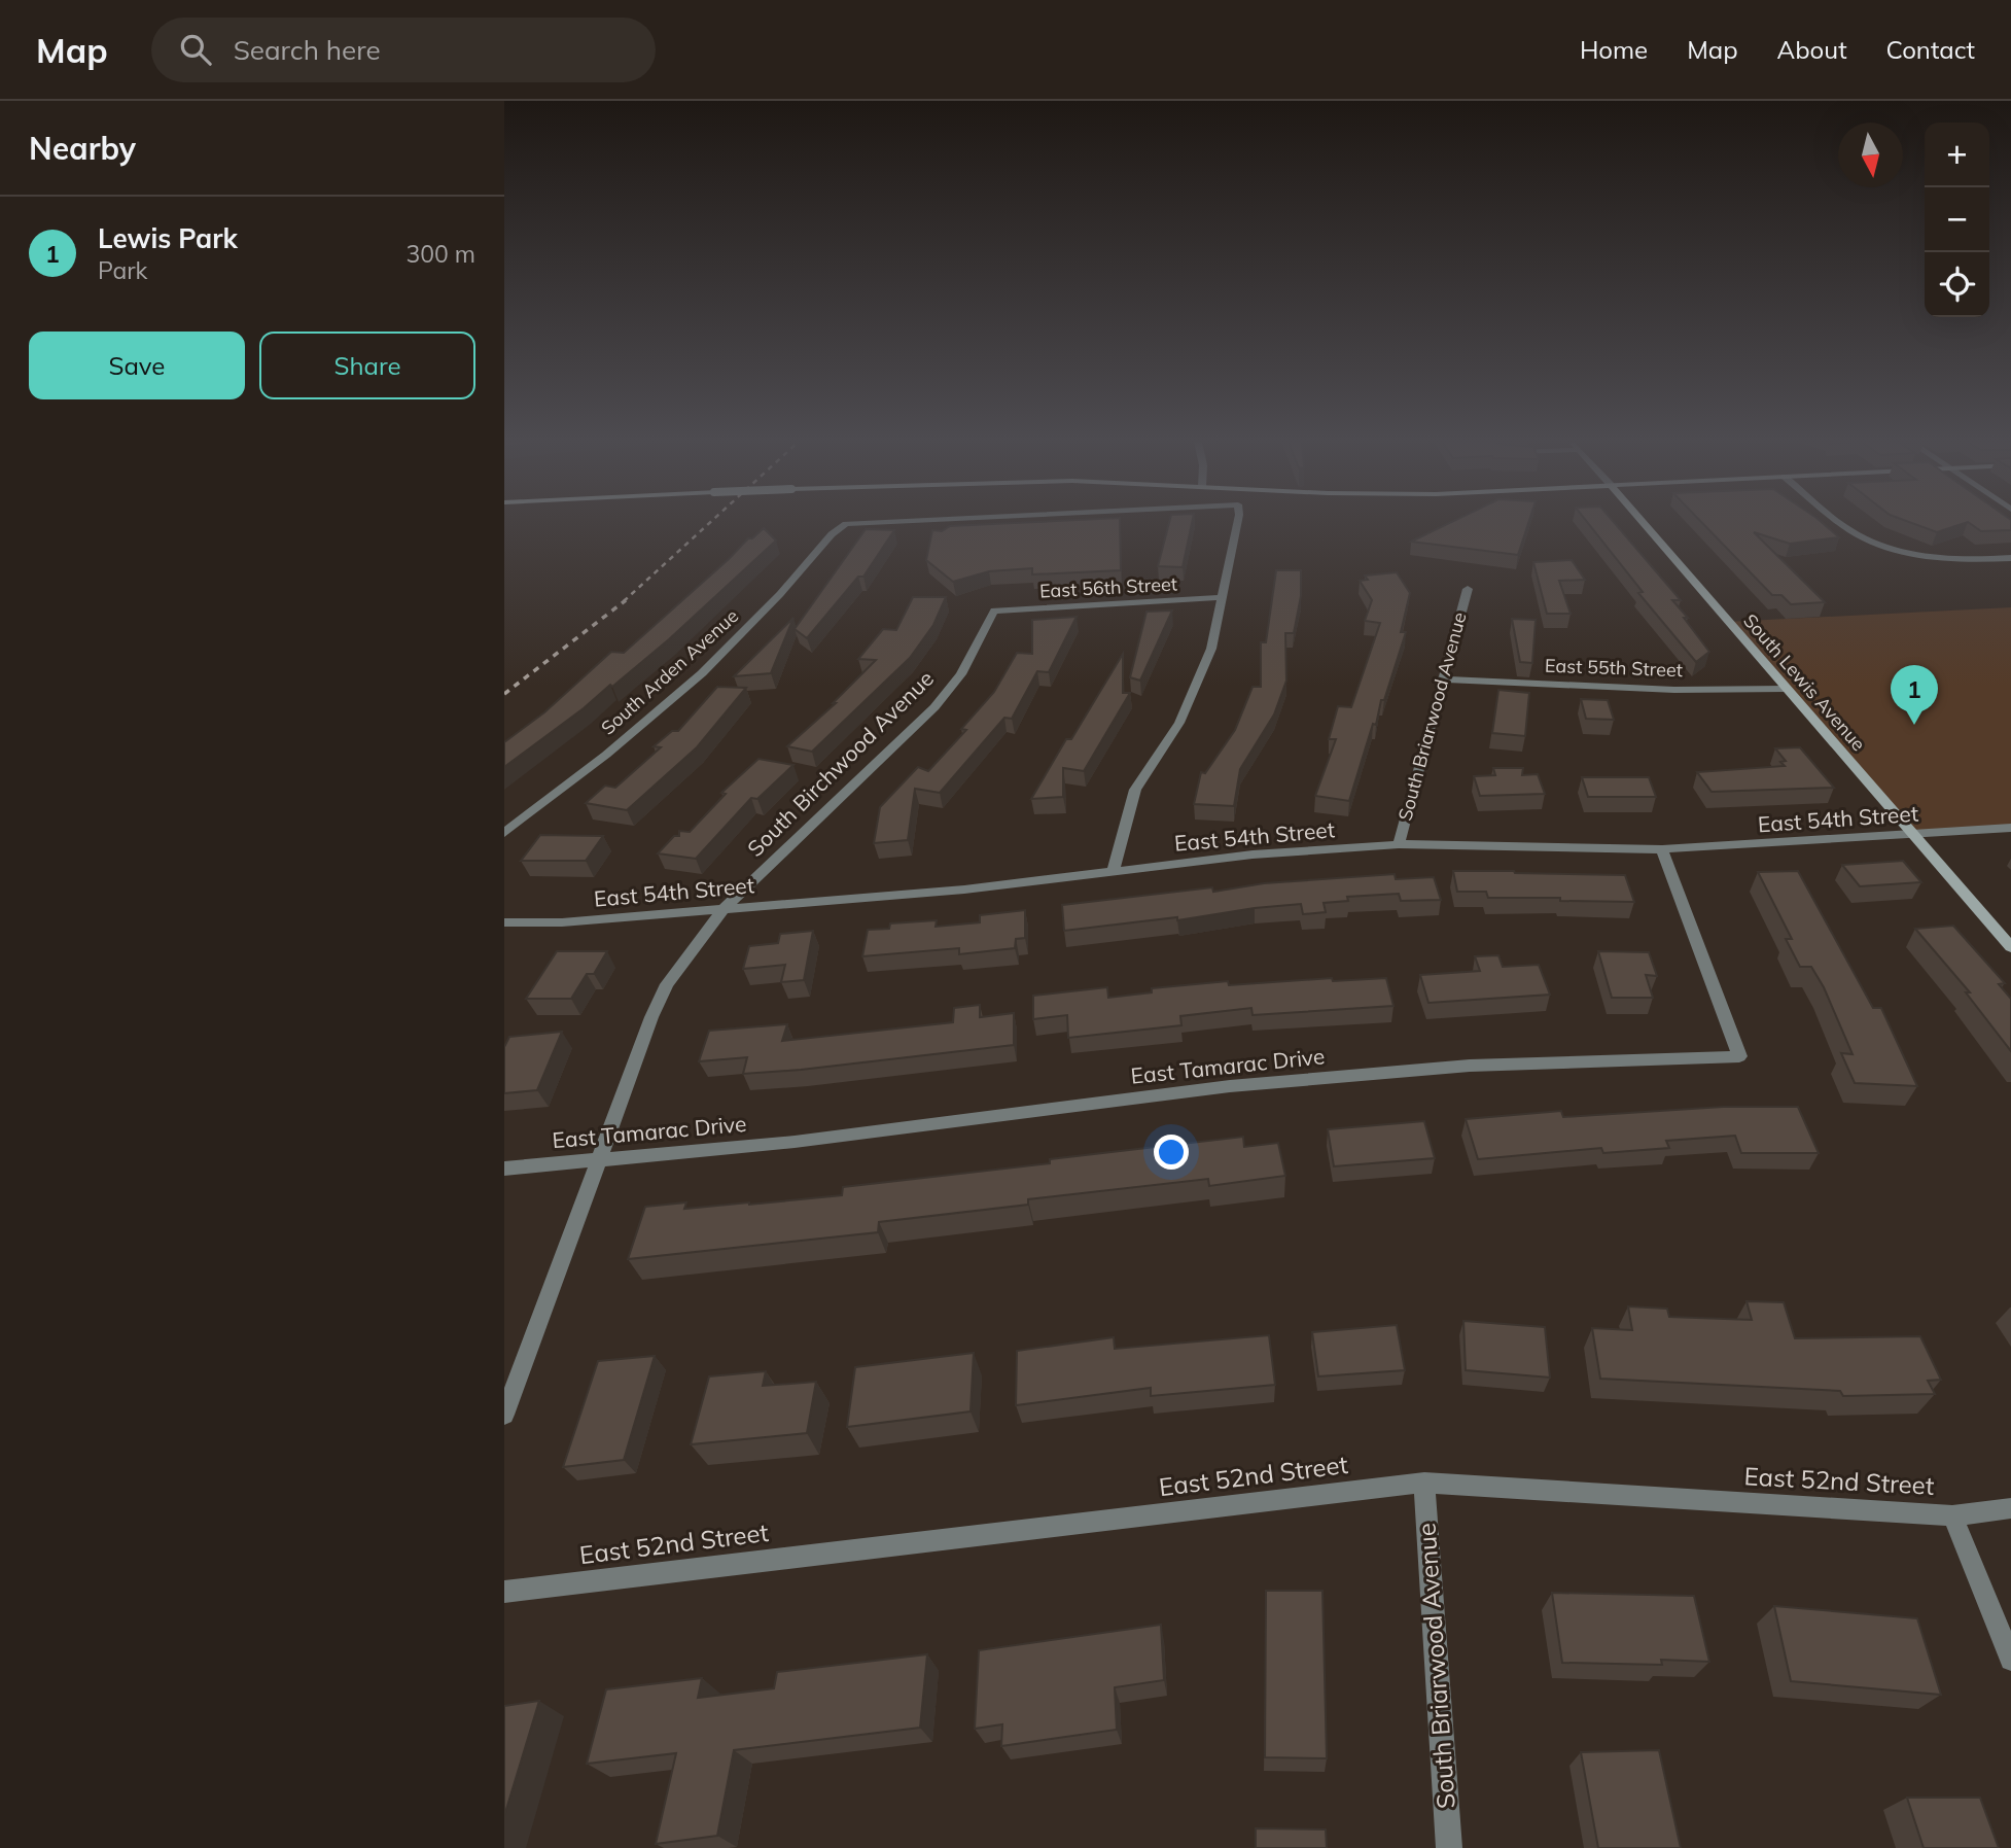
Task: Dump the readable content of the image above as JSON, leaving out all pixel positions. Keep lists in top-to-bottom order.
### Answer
{
  "streets": {
    "main road": ["South Lewis Avenue"],
    "street": [
      "East 56th Street",
      "East 55th Street",
      "South Arden Avenue",
      "South Briarwood Avenue",
      "South Birchwood Avenue",
      "East 54th Street",
      "East Tamarac Drive",
      "East 52nd Street"
    ]
  },
  "crossings": [
    ["East 56th Street", "South Arden Avenue"],
    ["East 56th Street", "South Birchwood Avenue"],
    ["East 55th Street", "South Lewis Avenue"],
    ["East 55th Street", "South Briarwood Avenue"],
    ["South Lewis Avenue", "East 54th Street"],
    ["South Briarwood Avenue", "East 54th Street"],
    ["South Briarwood Avenue", "East 52nd Street"],
    ["South Birchwood Avenue", "East 54th Street"],
    ["South Birchwood Avenue", "East Tamarac Drive"],
    ["East 54th Street", "East Tamarac Drive"]
  ],
  "north": "bottom",
  "page": {
    "header": "Map",
    "search": "Search here",
    "nav": [
      "Home",
      "Map",
      "About",
      "Contact"
    ],
    "heading": "Nearby",
    "map_buttons": ["+", "−"],
    "list": [
      {
        "mark": "1",
        "name": "Lewis Park",
        "note": "Park",
        "value": "300 m"
      }
    ],
    "buttons": ["Save", "Share"],
    "pins": "1"
  }
}
